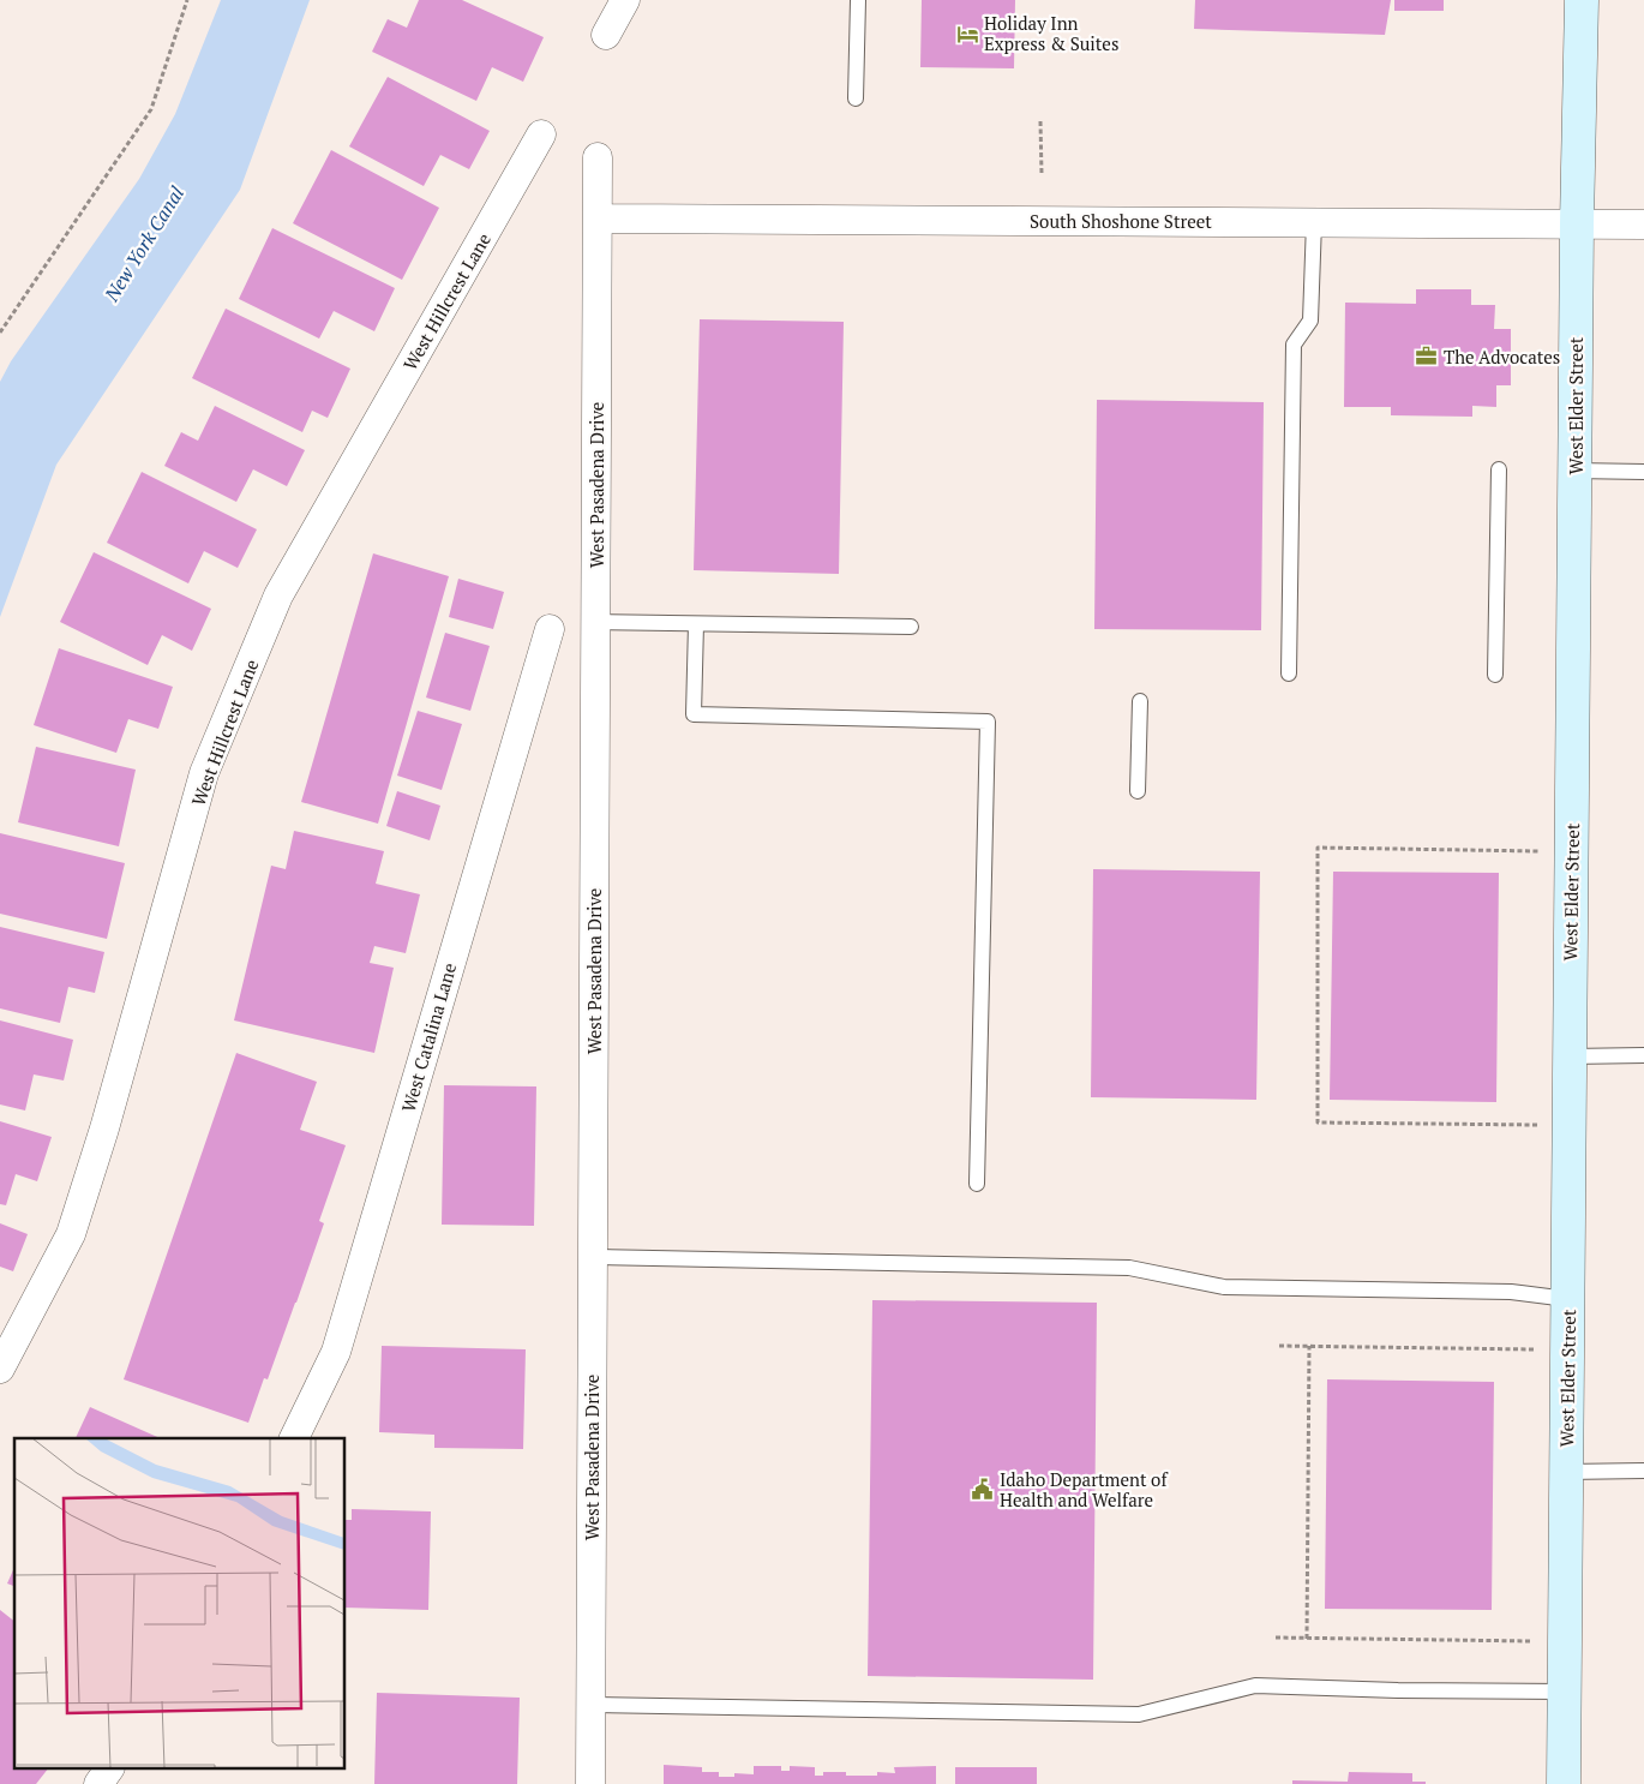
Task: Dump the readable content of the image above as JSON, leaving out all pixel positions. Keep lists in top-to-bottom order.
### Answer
{
  "streets": {
    "street": [
      "South Shoshone Street",
      "West Hillcrest Lane",
      "West Elder Street",
      "West Pasadena Drive",
      "West Catalina Lane"
    ]
  },
  "crossings": [
    ["South Shoshone Street", "West Elder Street"],
    ["South Shoshone Street", "West Pasadena Drive"]
  ],
  "water": ["New York Canal"],
  "places": {
    "hotel": ["Holiday Inn Express & Suites"],
    "office": ["The Advocates"],
    "public building": ["Idaho Department of Health and Welfare"]
  }
}
